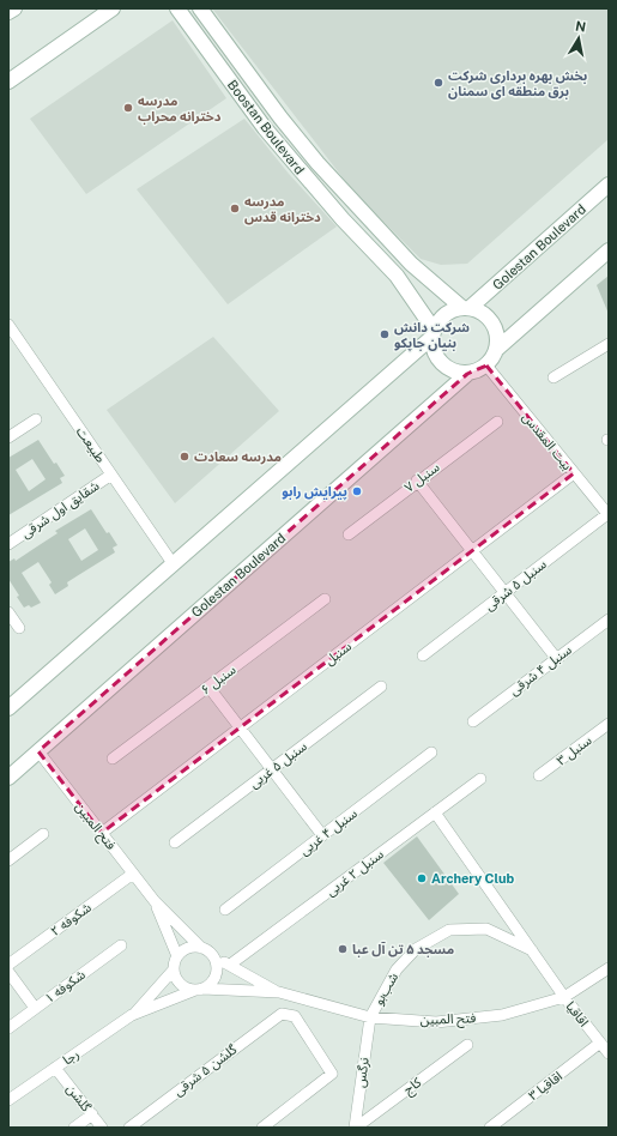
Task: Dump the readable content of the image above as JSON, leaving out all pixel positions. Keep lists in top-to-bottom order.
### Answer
{
  "streets": {
    "main road": ["Boostan Boulevard", "Golestan Boulevard"],
    "street": [
      "بیت المقدس",
      "طبیعت",
      "سنبل ۷",
      "شقایق اول شرقی",
      "سنبل ۵ شرقی",
      "سنبل",
      "سنبل ۴ شرقی",
      "سنبل ۶",
      "سنبل ۳",
      "سنبل ۵ غربی",
      "فتح المبین",
      "سنبل ۴ غربی",
      "سنبل ۲ غربی",
      "شکوفه ۲",
      "شکوفه ۱",
      "شب‌بو",
      "اقاقیا",
      "رجا",
      "گلشن ۵ شرقی",
      "نرگس",
      "کاج",
      "اقاقیا ۳",
      "گلشن"
    ]
  },
  "crossings": [
    ["Boostan Boulevard", "Golestan Boulevard"],
    ["Boostan Boulevard", "بیت المقدس"],
    ["Golestan Boulevard", "بیت المقدس"],
    ["Golestan Boulevard", "فتح المبین"],
    ["بیت المقدس", "سنبل ۵ شرقی"],
    ["بیت المقدس", "سنبل"],
    ["طبیعت", "شقایق اول شرقی"],
    ["سنبل", "فتح المبین"],
    ["فتح المبین", "شکوفه ۲"],
    ["فتح المبین", "شب‌بو"],
    ["فتح المبین", "اقاقیا"],
    ["فتح المبین", "نرگس"],
    ["سنبل ۲ غربی", "اقاقیا"],
    ["شب‌بو", "اقاقیا"],
    ["شب‌بو", "نرگس"],
    ["اقاقیا", "اقاقیا ۳"],
    ["رجا", "گلشن"],
    ["نرگس", "کاج"]
  ],
  "places": [
    "بخش بهره برداری شرکت برق منطقه ای سمنان",
    "مدرسه دخترانه محراب",
    "مدرسه دخترانه قدس",
    "شرکت دانش بنیان جاپکو",
    "مدرسه سعادت",
    "پیرایش رابو",
    "Archery Club",
    "مسجد ۵ تن آل عبا"
  ],
  "north": "top"
}
